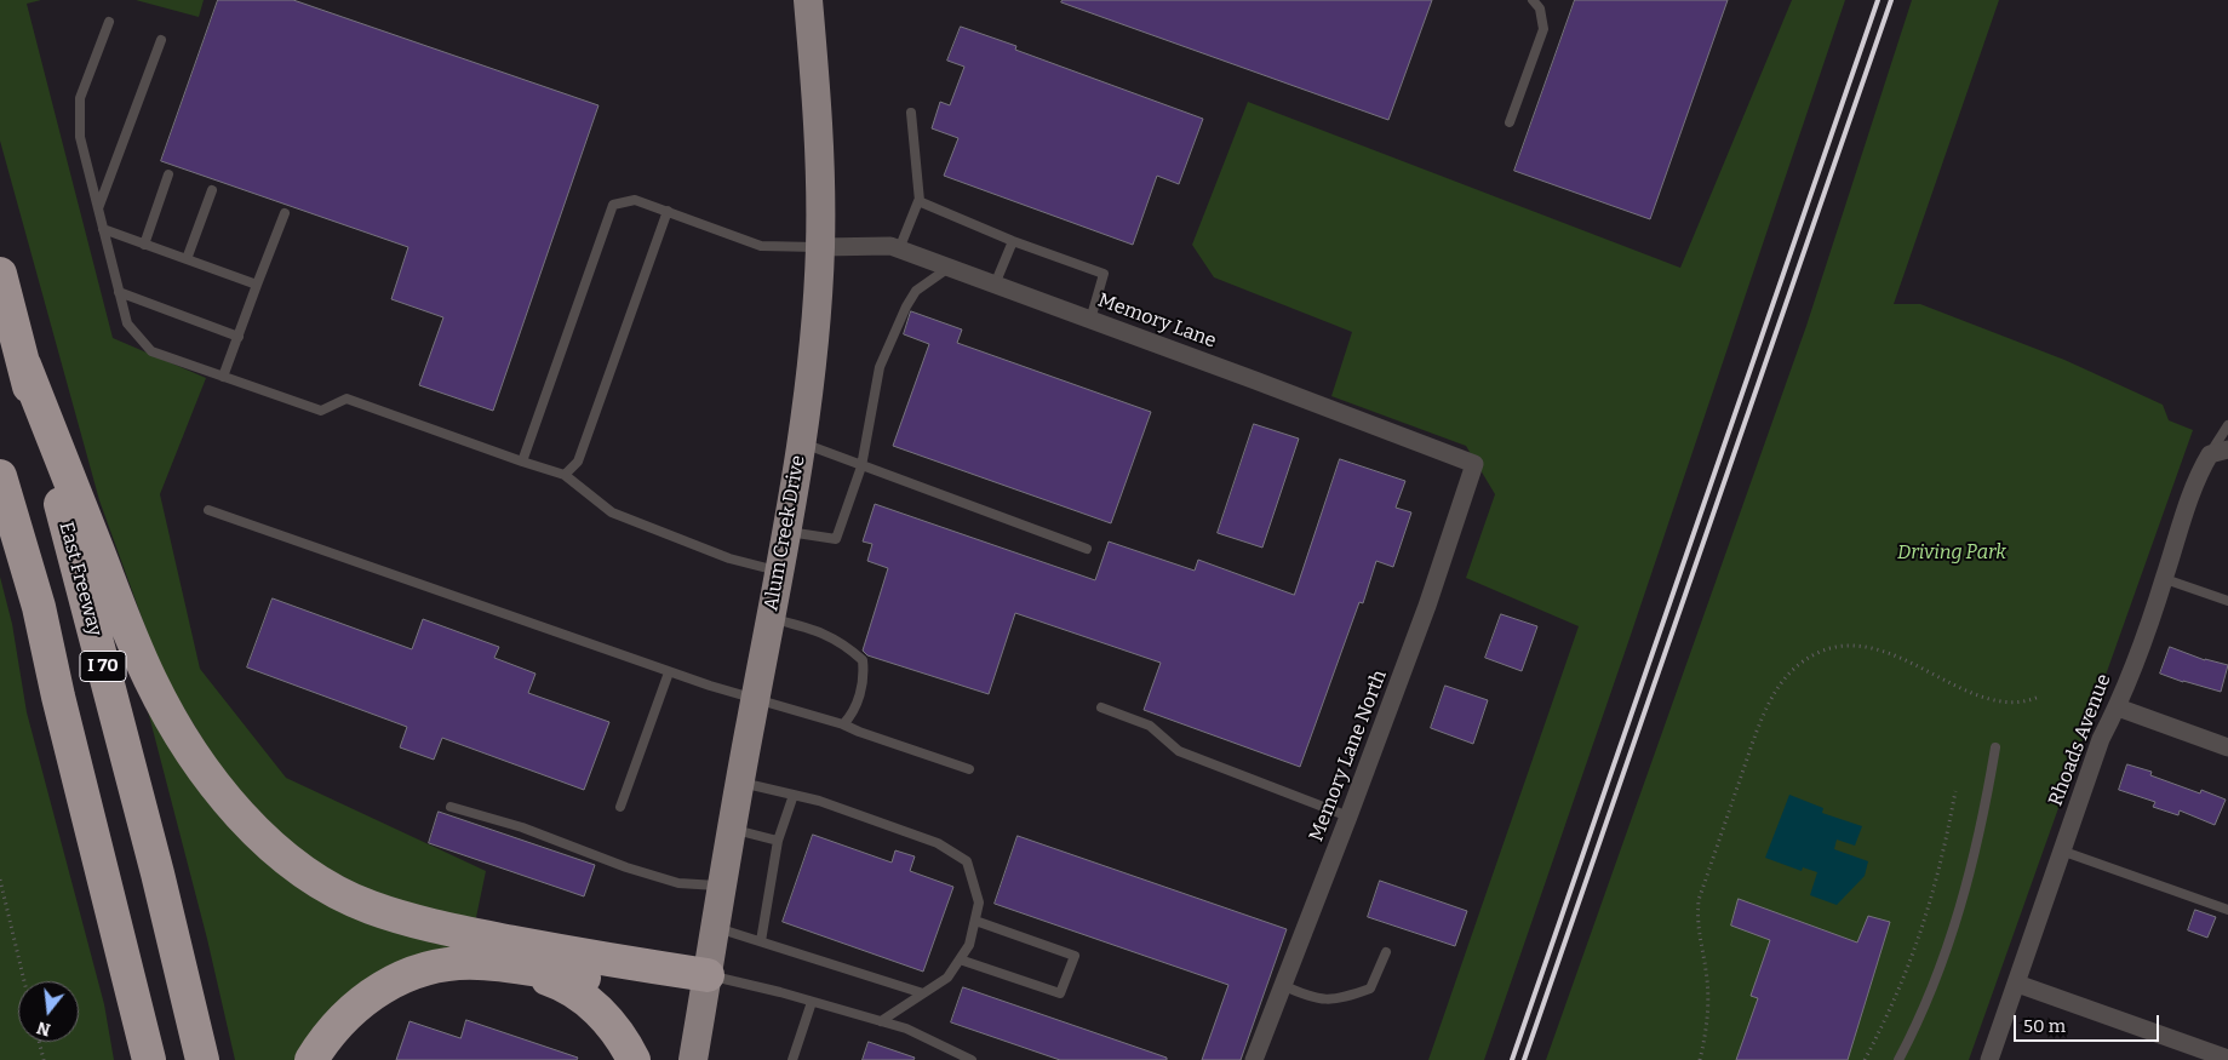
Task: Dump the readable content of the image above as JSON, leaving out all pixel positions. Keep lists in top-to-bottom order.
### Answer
{
  "streets": {
    "highway": ["East Freeway", "I 70"],
    "main road": ["Alum Creek Drive"],
    "street": ["Memory Lane", "Rhoads Avenue", "Memory Lane North"]
  },
  "crossings": [
    ["Memory Lane", "Alum Creek Drive"],
    ["Memory Lane", "Memory Lane North"]
  ],
  "parks": ["Driving Park"],
  "scale_bar": "50 m",
  "north": "bottom"
}
